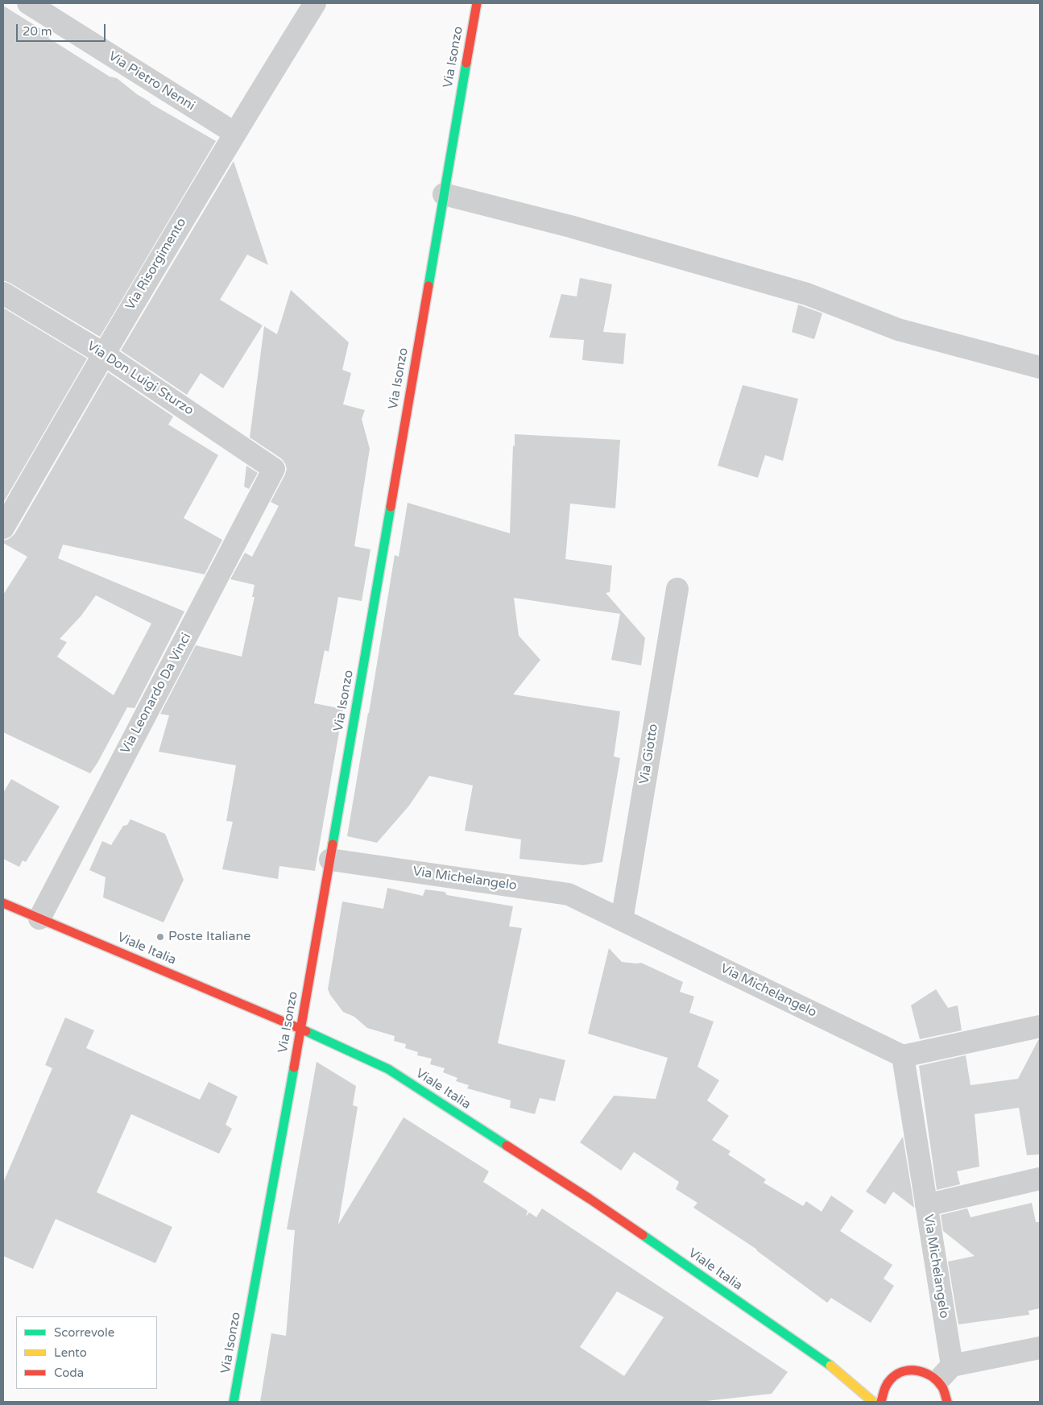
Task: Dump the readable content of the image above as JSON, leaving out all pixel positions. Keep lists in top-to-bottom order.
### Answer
{
  "streets": {
    "street": [
      "Via Isonzo",
      "Via Pietro Nenni",
      "Via Risorgimento",
      "Via Don Luigi Sturzo",
      "Via Leonardo Da Vinci",
      "Via Giotto",
      "Via Michelangelo",
      "Viale Italia"
    ]
  },
  "crossings": [
    ["Via Isonzo", "Via Michelangelo"],
    ["Via Isonzo", "Viale Italia"],
    ["Via Pietro Nenni", "Via Risorgimento"],
    ["Via Risorgimento", "Via Don Luigi Sturzo"],
    ["Via Don Luigi Sturzo", "Via Leonardo Da Vinci"],
    ["Via Leonardo Da Vinci", "Viale Italia"],
    ["Via Giotto", "Via Michelangelo"]
  ],
  "places": ["Poste Italiane"],
  "legend": ["Scorrevole", "Lento", "Coda"],
  "scale_bar": "20 m"
}
